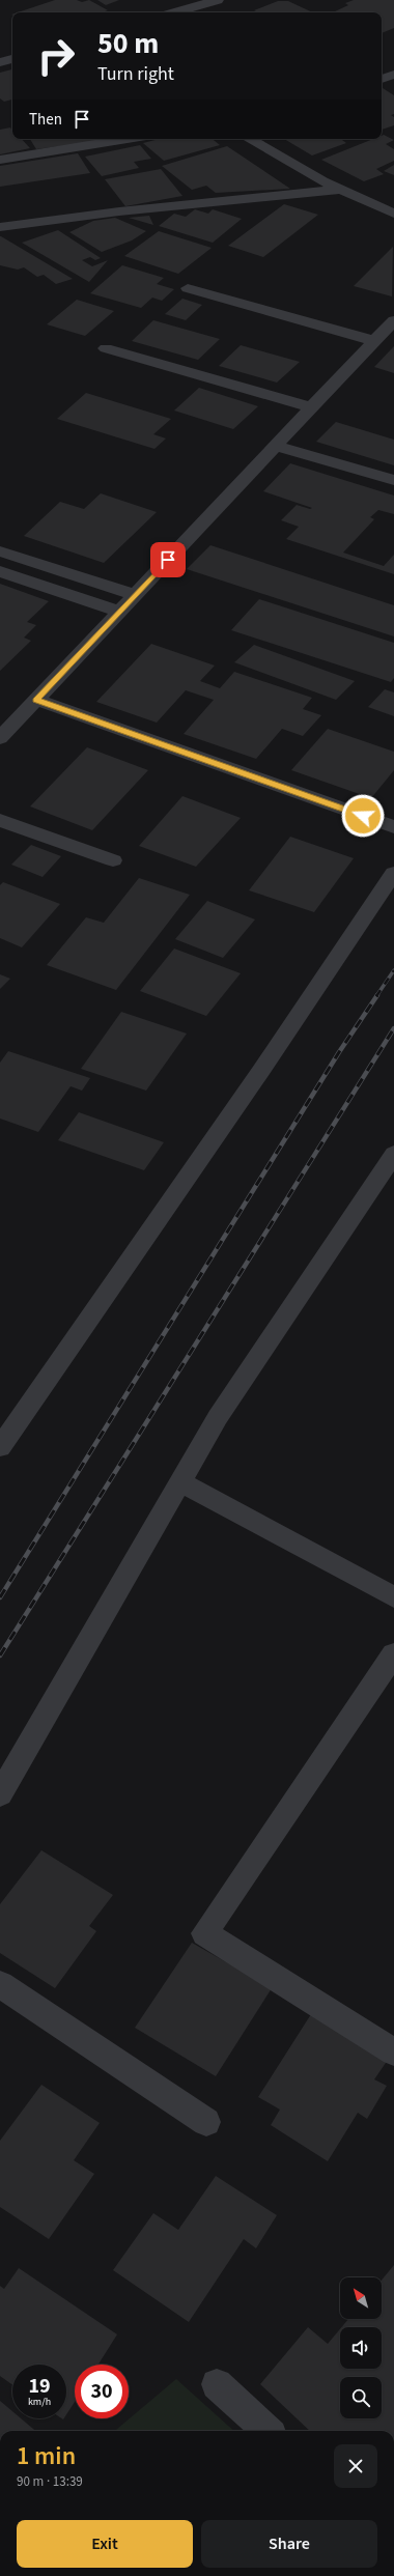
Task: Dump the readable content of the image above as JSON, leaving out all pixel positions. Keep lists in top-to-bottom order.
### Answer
{
  "north": "top left",
  "page": {
    "turn": ["50 m", "Turn right"],
    "then": "Then",
    "speed": "19 km/h",
    "limit": "30",
    "heading": ["1 min", "90 m · 13:39"],
    "buttons": ["Exit", "Share"]
  }
}
